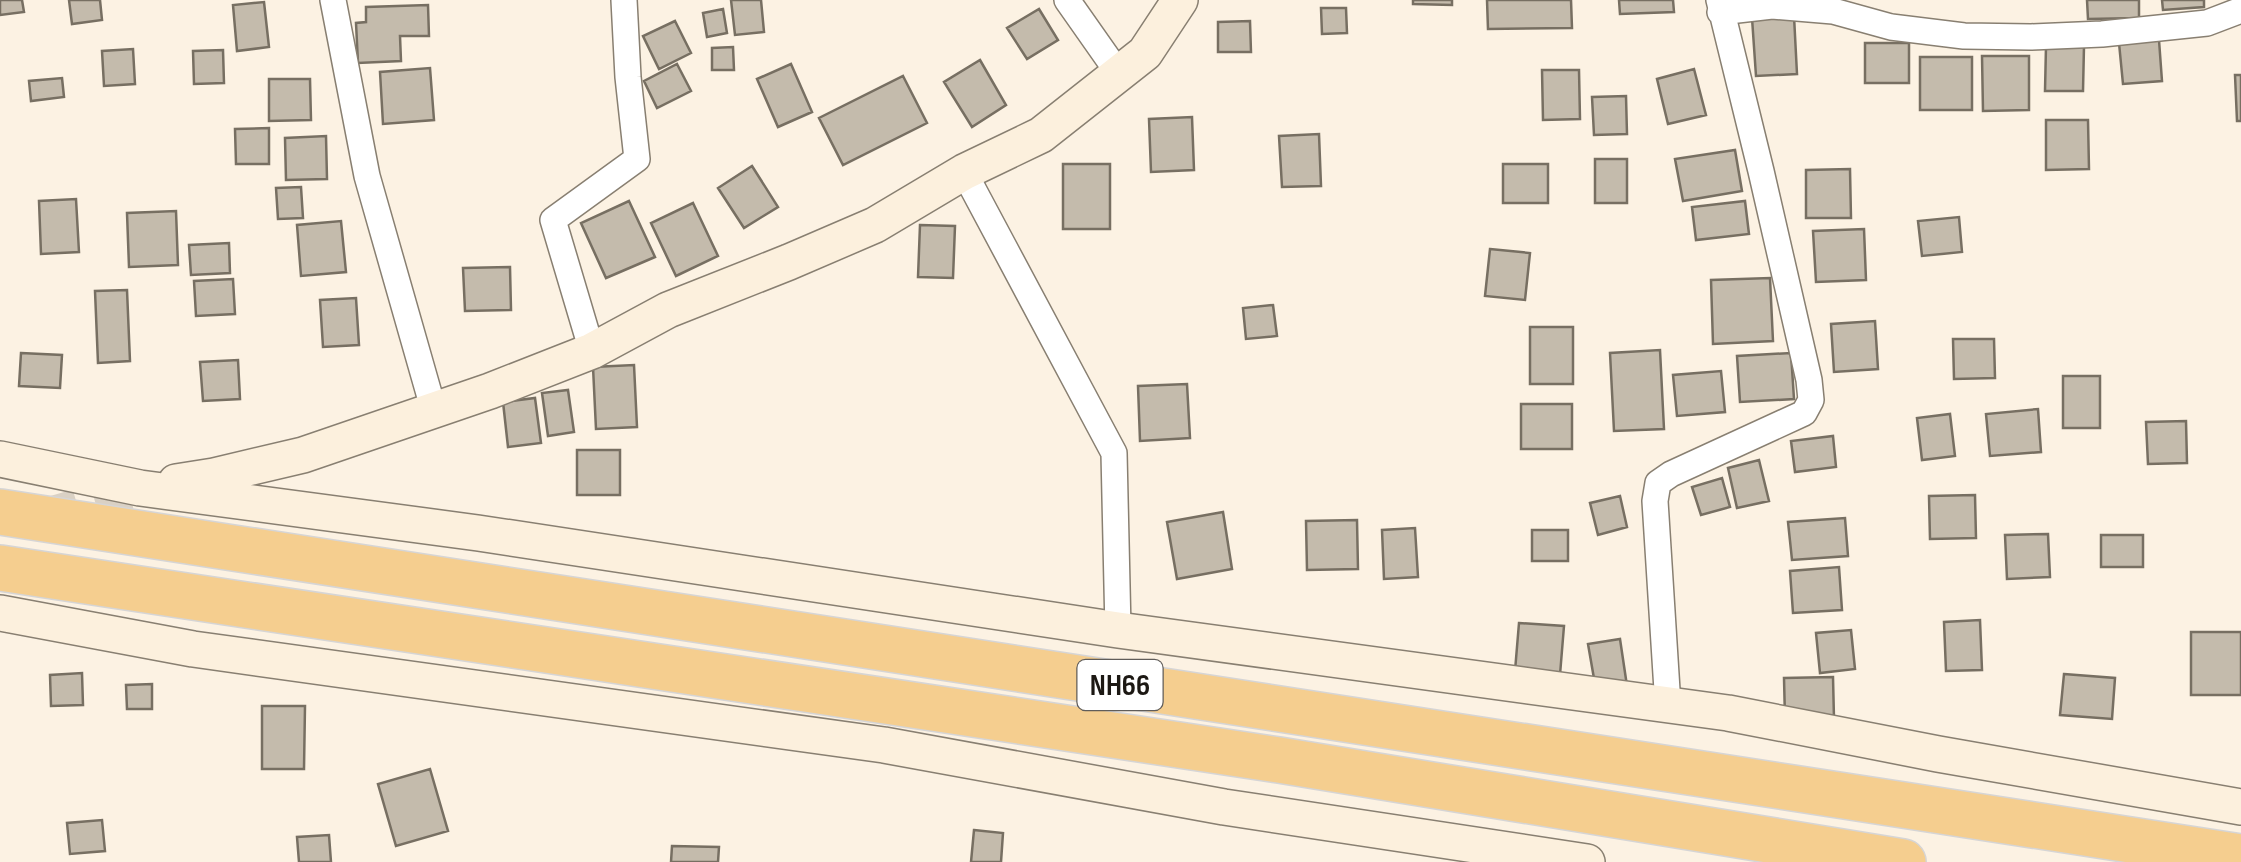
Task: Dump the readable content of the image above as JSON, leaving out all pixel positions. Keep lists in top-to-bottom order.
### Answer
{
  "streets": {
    "highway": ["NH66"]
  }
}
